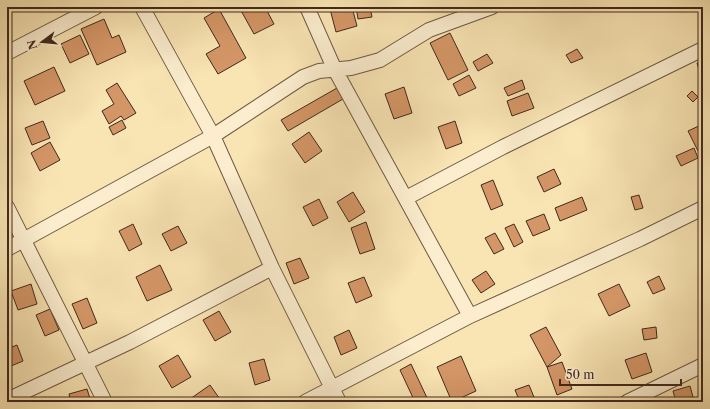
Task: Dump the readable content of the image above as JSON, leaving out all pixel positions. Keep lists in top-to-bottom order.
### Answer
{
  "scale_bar": "50 m",
  "north": "left"
}
